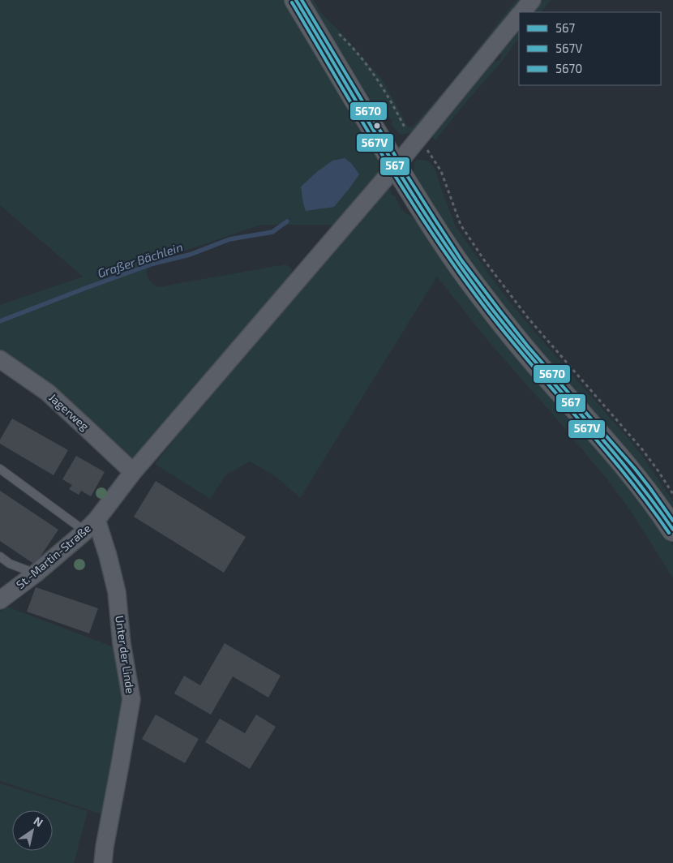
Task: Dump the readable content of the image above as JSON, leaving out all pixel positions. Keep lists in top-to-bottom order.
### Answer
{
  "streets": {
    "street": ["Jagerweg", "St.-Martin-Straße", "Unter der Linde"]
  },
  "crossings": [
    ["Jagerweg", "St.-Martin-Straße"],
    ["St.-Martin-Straße", "Unter der Linde"]
  ],
  "water": ["Graßer Bächlein"],
  "lines": ["transit line 567", "transit line 5670", "transit line 567V"],
  "legend": ["567", "567V", "5670"],
  "north": "top right"
}
